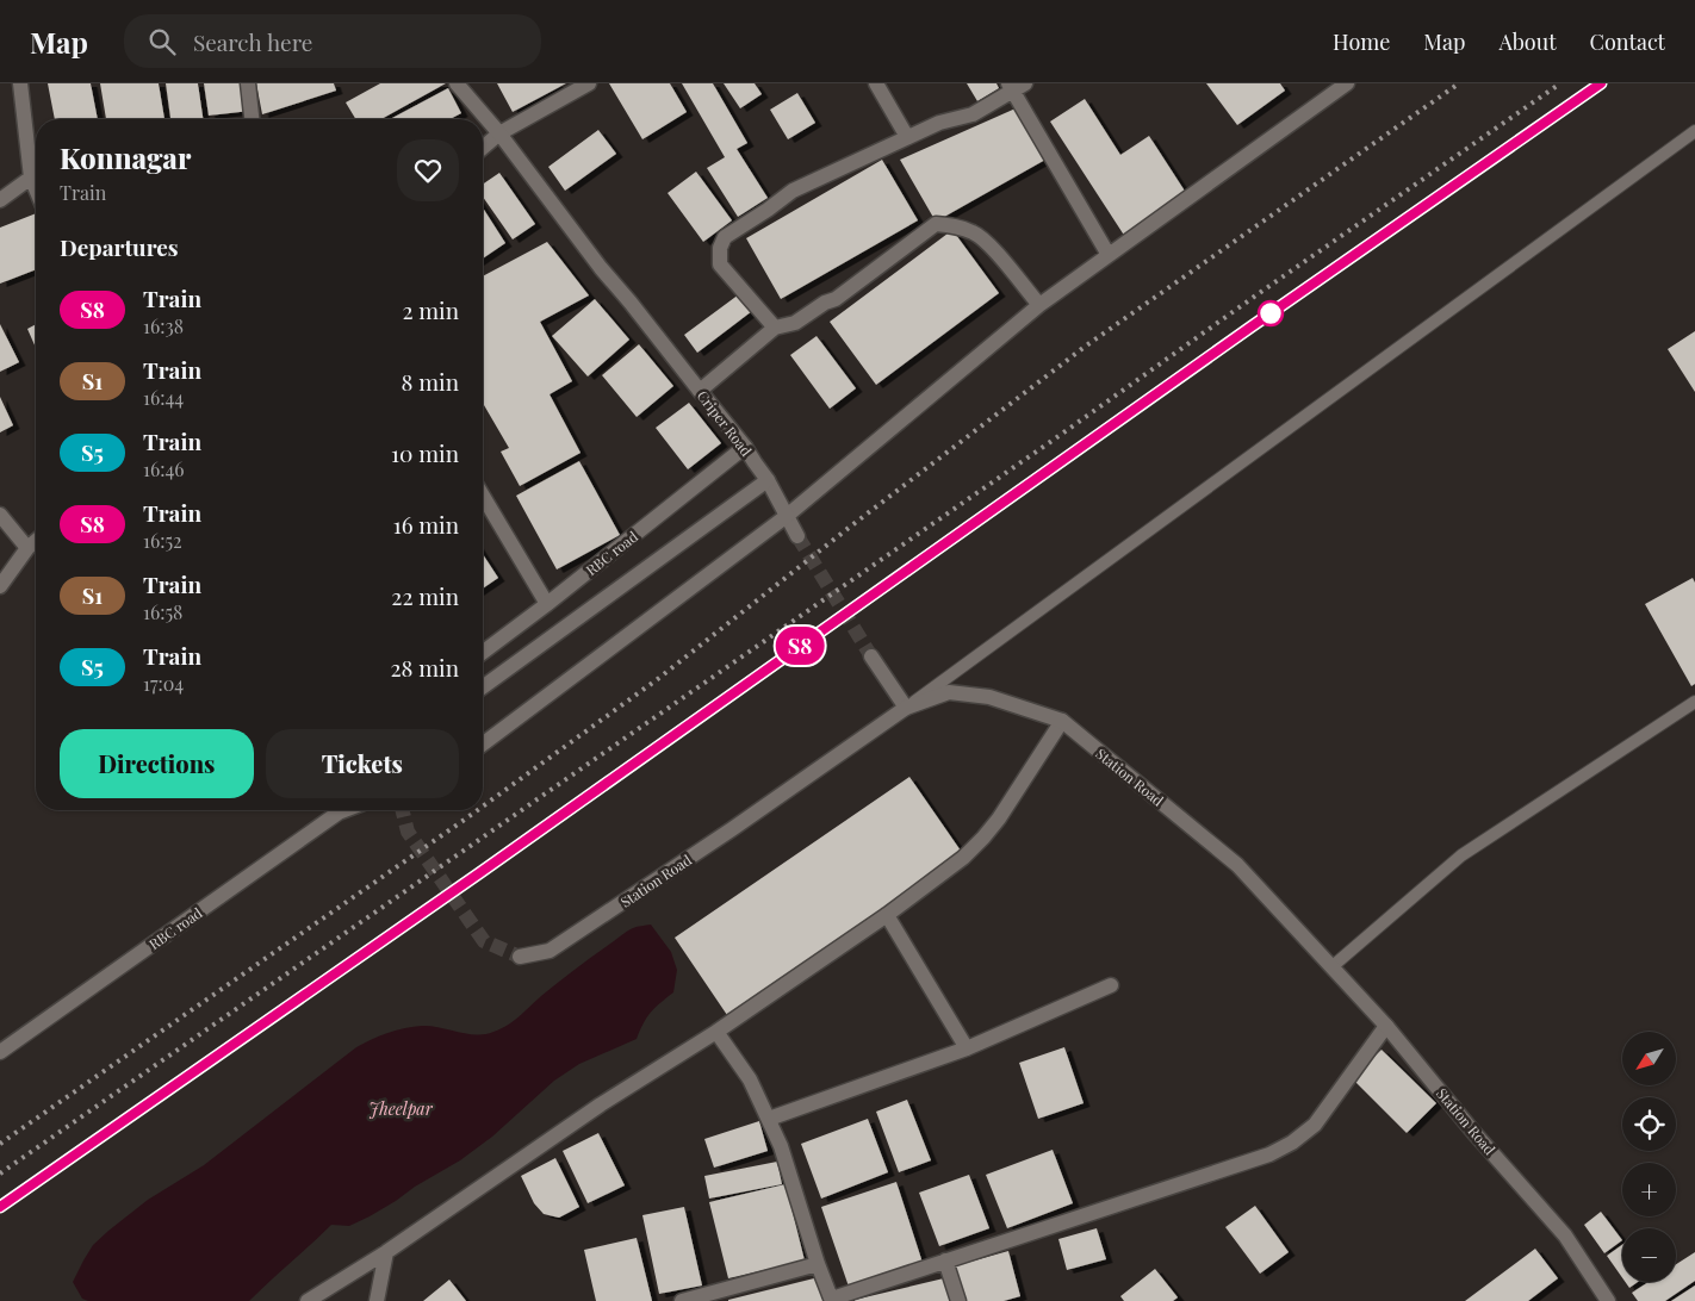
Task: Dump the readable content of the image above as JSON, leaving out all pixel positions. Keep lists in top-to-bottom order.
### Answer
{
  "streets": {
    "street": ["Criper Road", "RBC road", "Station Road"]
  },
  "crossings": [
    ["Criper Road", "RBC road"]
  ],
  "water": ["Jheelpar"],
  "north": "bottom left",
  "page": {
    "header": "Map",
    "search": "Search here",
    "nav": [
      "Home",
      "Map",
      "About",
      "Contact"
    ],
    "on_map": "S8",
    "heading": [
      ["Konnagar", "Train"],
      "Departures"
    ],
    "list": [
      {
        "mark": "S8",
        "name": "Train",
        "note": "16:38",
        "value": "2 min"
      },
      {
        "mark": "S1",
        "name": "Train",
        "note": "16:44",
        "value": "8 min"
      },
      {
        "mark": "S5",
        "name": "Train",
        "note": "16:46",
        "value": "10 min"
      },
      {
        "mark": "S8",
        "name": "Train",
        "note": "16:52",
        "value": "16 min"
      },
      {
        "mark": "S1",
        "name": "Train",
        "note": "16:58",
        "value": "22 min"
      },
      {
        "mark": "S5",
        "name": "Train",
        "note": "17:04",
        "value": "28 min"
      }
    ],
    "buttons": ["Directions", "Tickets"],
    "map_buttons": ["+", "−"]
  }
}
